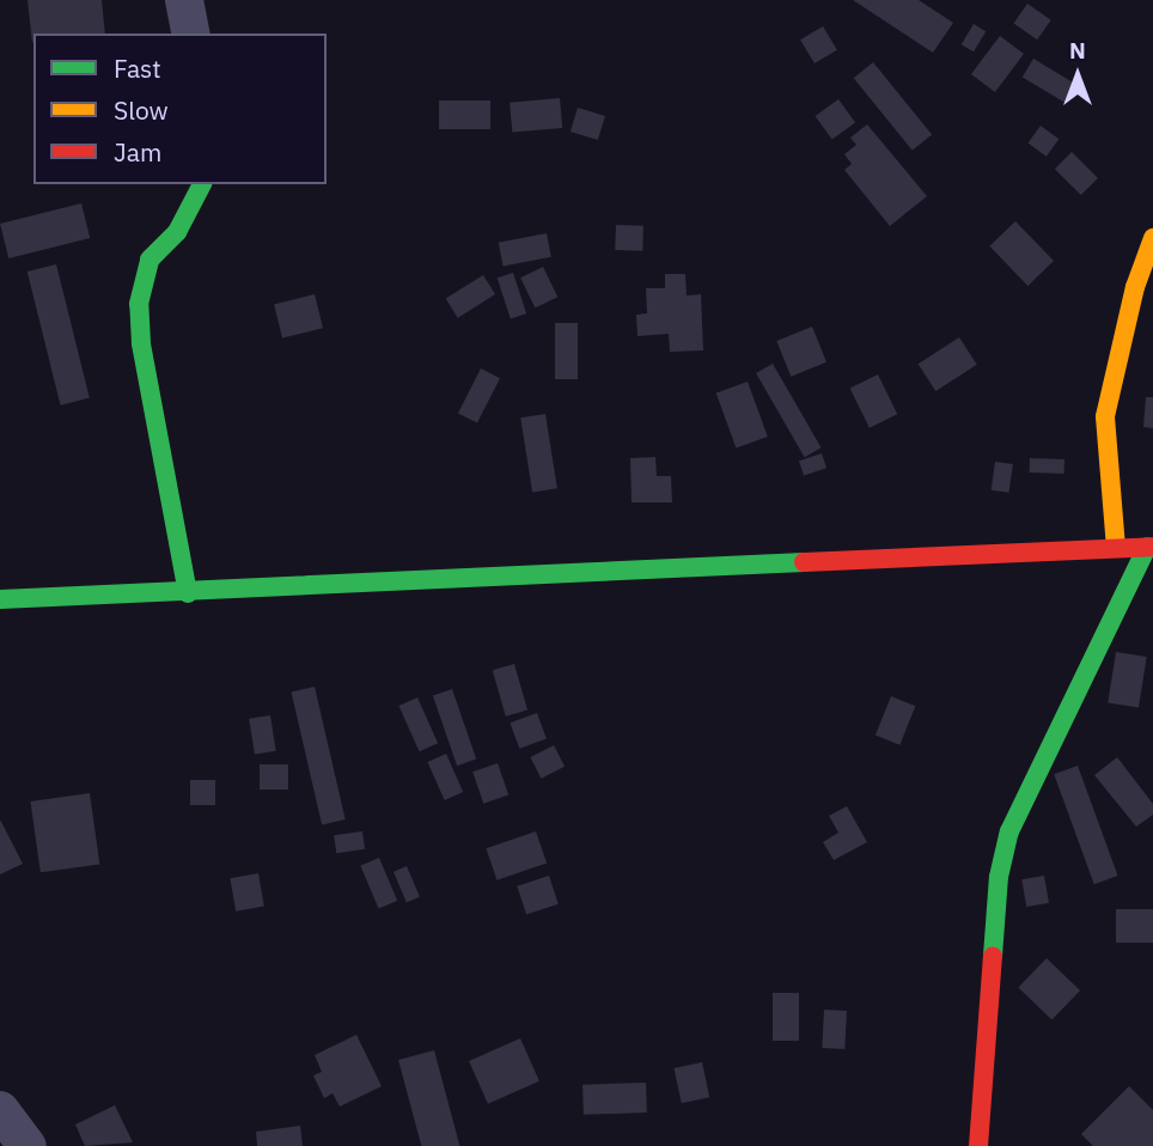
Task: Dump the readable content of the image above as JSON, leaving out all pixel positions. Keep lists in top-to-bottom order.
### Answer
{
  "legend": ["Fast", "Slow", "Jam"],
  "north": "top"
}
